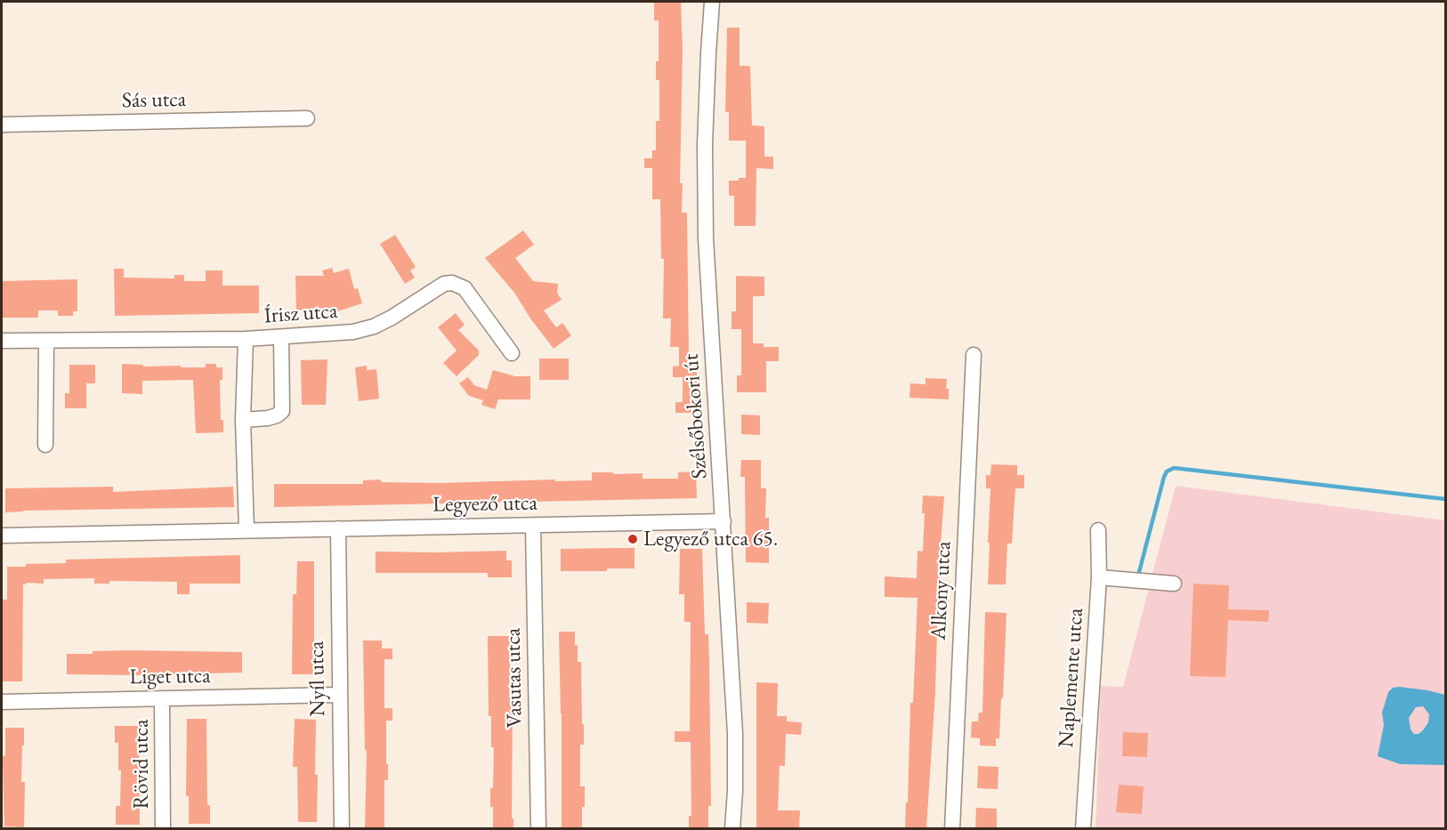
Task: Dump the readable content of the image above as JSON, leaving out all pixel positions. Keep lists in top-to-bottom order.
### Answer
{
  "streets": {
    "street": [
      "Sás utca",
      "Írisz utca",
      "Szélsőbokori út",
      "Legyező utca",
      "Alkony utca",
      "Liget utca",
      "Vasutas utca",
      "Naplemente utca",
      "Nyíl utca",
      "Rövid utca"
    ]
  },
  "crossings": [
    ["Szélsőbokori út", "Legyező utca"],
    ["Legyező utca", "Vasutas utca"],
    ["Legyező utca", "Nyíl utca"],
    ["Liget utca", "Nyíl utca"],
    ["Liget utca", "Rövid utca"]
  ],
  "places": ["Legyező utca 65."]
}
